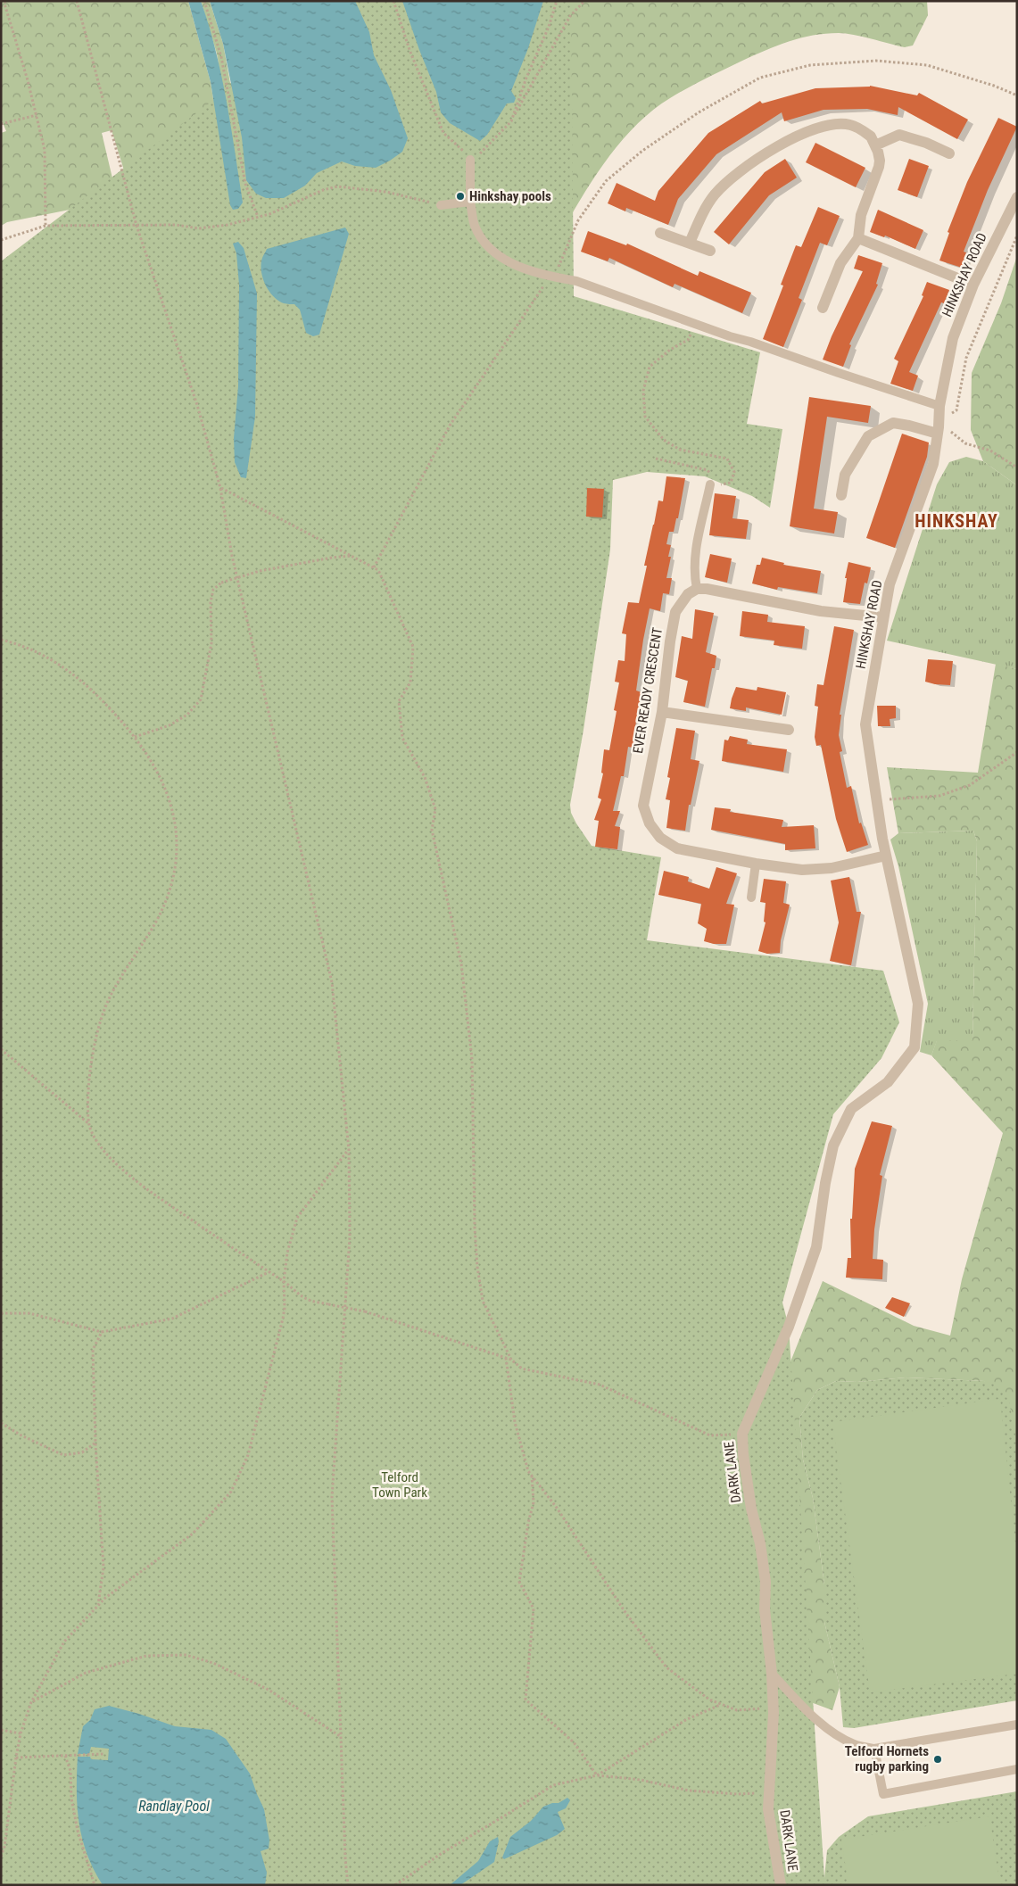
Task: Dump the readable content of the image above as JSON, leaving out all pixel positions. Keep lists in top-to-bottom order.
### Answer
{
  "streets": {
    "street": ["HINKSHAY ROAD", "EVER READY CRESCENT", "DARK LANE"]
  },
  "crossings": [
    ["HINKSHAY ROAD", "EVER READY CRESCENT"],
    ["HINKSHAY ROAD", "DARK LANE"]
  ],
  "districts": ["HINKSHAY"],
  "water": ["Randlay Pool"],
  "parks": ["Telford Town Park"],
  "places": ["Hinkshay pools", "Telford Hornets rugby parking"]
}
